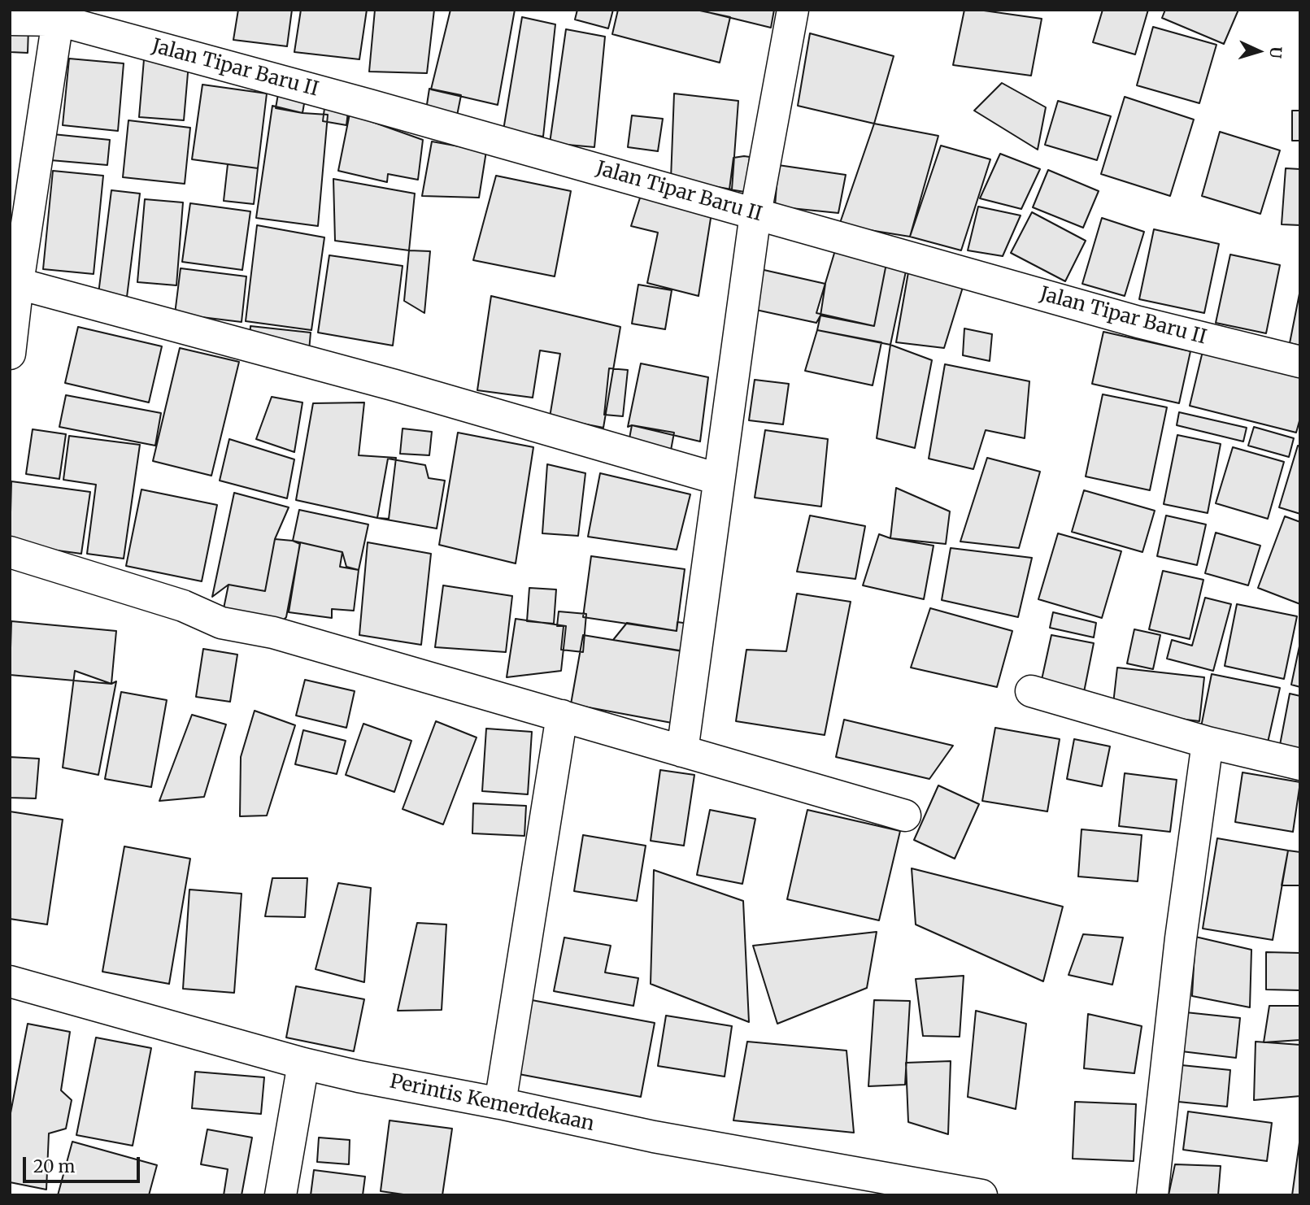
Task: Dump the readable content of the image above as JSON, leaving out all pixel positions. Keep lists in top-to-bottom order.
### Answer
{
  "streets": {
    "street": ["Jalan Tipar Baru II", "Perintis Kemerdekaan"]
  },
  "scale_bar": "20 m",
  "north": "right"
}
